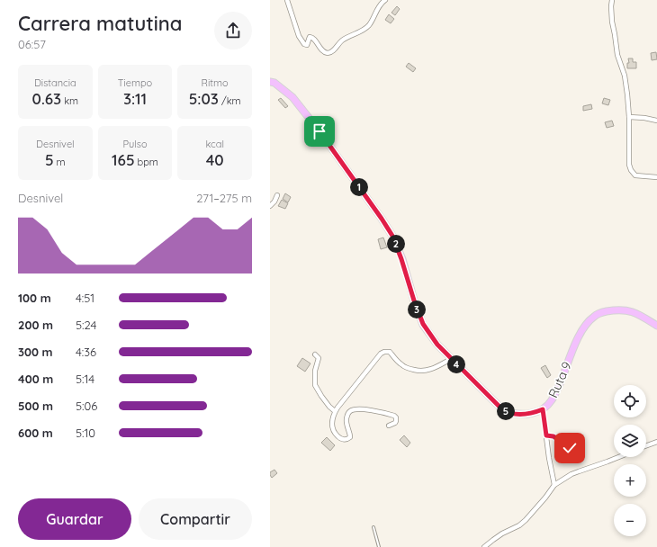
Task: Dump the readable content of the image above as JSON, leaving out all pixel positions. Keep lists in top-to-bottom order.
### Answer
{
  "streets": {
    "main road": ["Ruta 9"]
  },
  "page": {
    "heading": ["Carrera matutina", "06:57"],
    "stats": [
      ["Distancia", "0.63 km"],
      ["Tiempo", "3:11"],
      ["Ritmo", "5:03 /km"],
      ["Desnivel", "5 m"],
      ["Pulso", "165 bpm"],
      ["kcal", "40"]
    ],
    "pins": [
      "1",
      "2",
      "3",
      "4",
      "5"
    ],
    "chart": ["Desnivel", "271–275 m"],
    "list": [
      {
        "name": "100 m",
        "note": "4:51"
      },
      {
        "name": "200 m",
        "note": "5:24"
      },
      {
        "name": "300 m",
        "note": "4:36"
      },
      {
        "name": "400 m",
        "note": "5:14"
      },
      {
        "name": "500 m",
        "note": "5:06"
      },
      {
        "name": "600 m",
        "note": "5:10"
      }
    ],
    "map_buttons": ["+", "−"],
    "buttons": ["Guardar", "Compartir"]
  }
}
